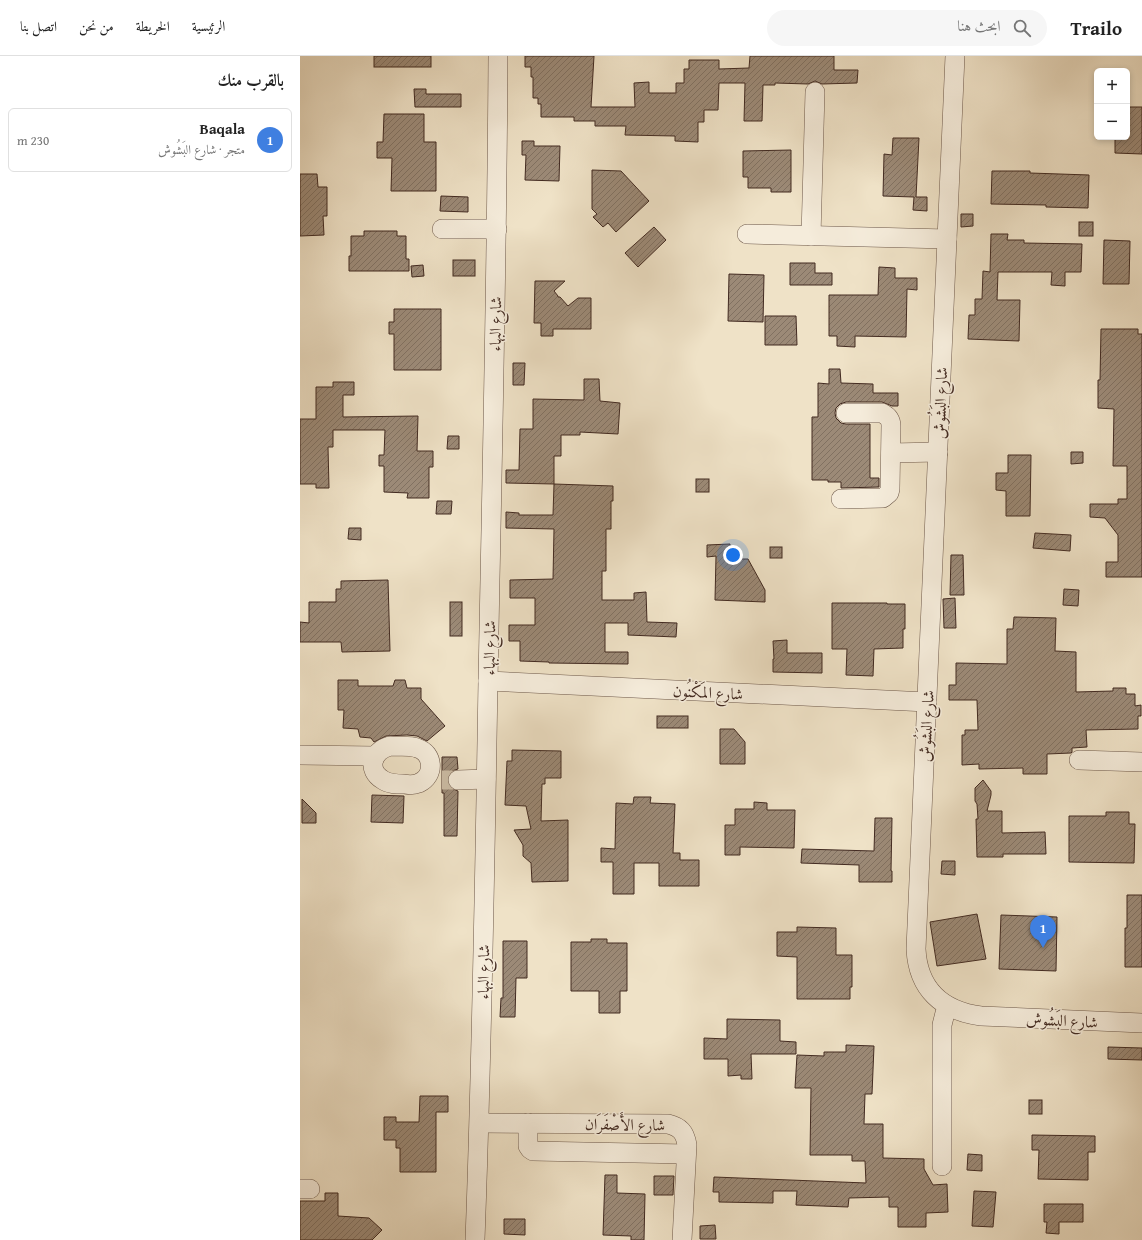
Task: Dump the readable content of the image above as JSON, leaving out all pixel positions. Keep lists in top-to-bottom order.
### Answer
{
  "streets": {
    "street": [
      "شارع البهاء",
      "شارع البَشُوش",
      "شارع المَكْنُون",
      "شارع الأَصْفَرَان"
    ]
  },
  "crossings": [
    ["شارع البهاء", "شارع المَكْنُون"],
    ["شارع البهاء", "شارع الأَصْفَرَان"],
    ["شارع البَشُوش", "شارع المَكْنُون"]
  ],
  "page": {
    "header": "Trailo",
    "search": "ابحث هنا",
    "nav": [
      "الرئيسية",
      "الخريطة",
      "من نحن",
      "اتصل بنا"
    ],
    "heading": "بالقرب منك",
    "map_buttons": ["+", "−"],
    "list": [
      {
        "mark": "1",
        "name": "Baqala",
        "note": "متجر · شارع البَشُوش",
        "value": "230 m"
      }
    ],
    "pins": "1"
  }
}
